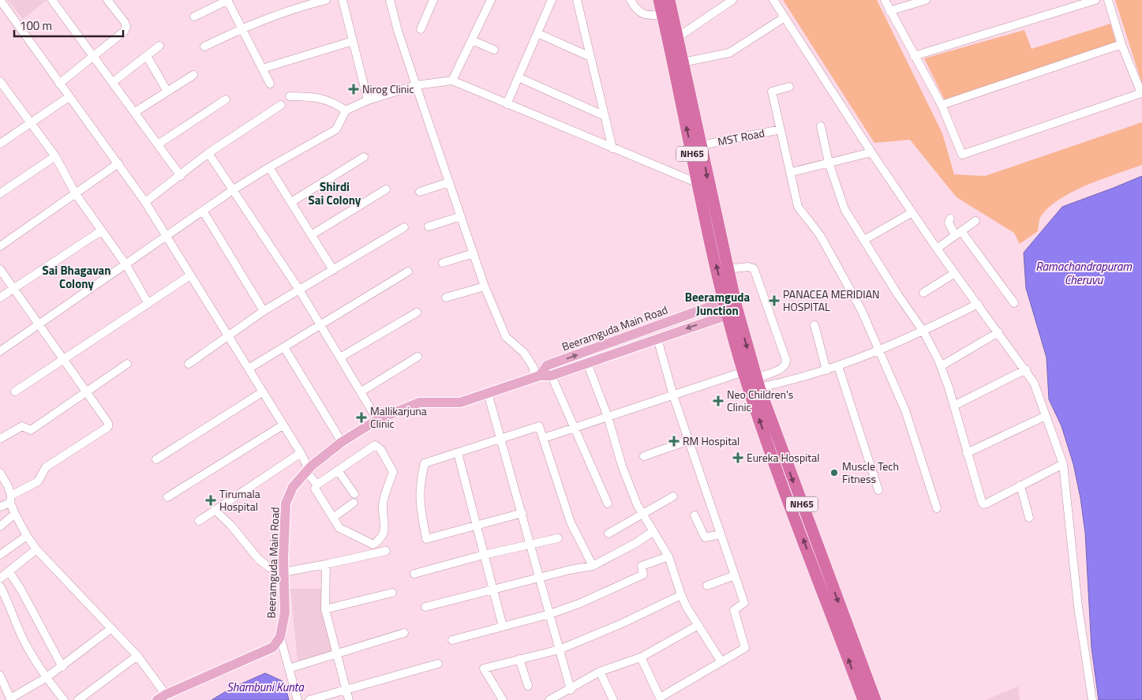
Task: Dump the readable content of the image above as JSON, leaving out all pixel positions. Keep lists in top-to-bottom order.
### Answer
{
  "streets": {
    "highway": ["NH65"],
    "main road": ["Beeramguda Main Road"],
    "street": ["MST Road"]
  },
  "crossings": [
    ["MST Road", "NH65"],
    ["NH65", "Beeramguda Main Road"]
  ],
  "districts": ["Shirdi Sai Colony", "Sai Bhagavan Colony", "Beeramguda Junction"],
  "water": ["Ramachandrapuram Cheruvu", "Shambuni Kunta"],
  "places": {
    "health": [
      "Nirog Clinic",
      "PANACEA MERIDIAN HOSPITAL",
      "Neo Children's Clinic",
      "Mallikarjuna Clinic",
      "RM Hospital",
      "Eureka Hospital",
      "Tirumala Hospital"
    ],
    "other": ["Muscle Tech Fitness"]
  },
  "scale_bar": "100 m"
}
